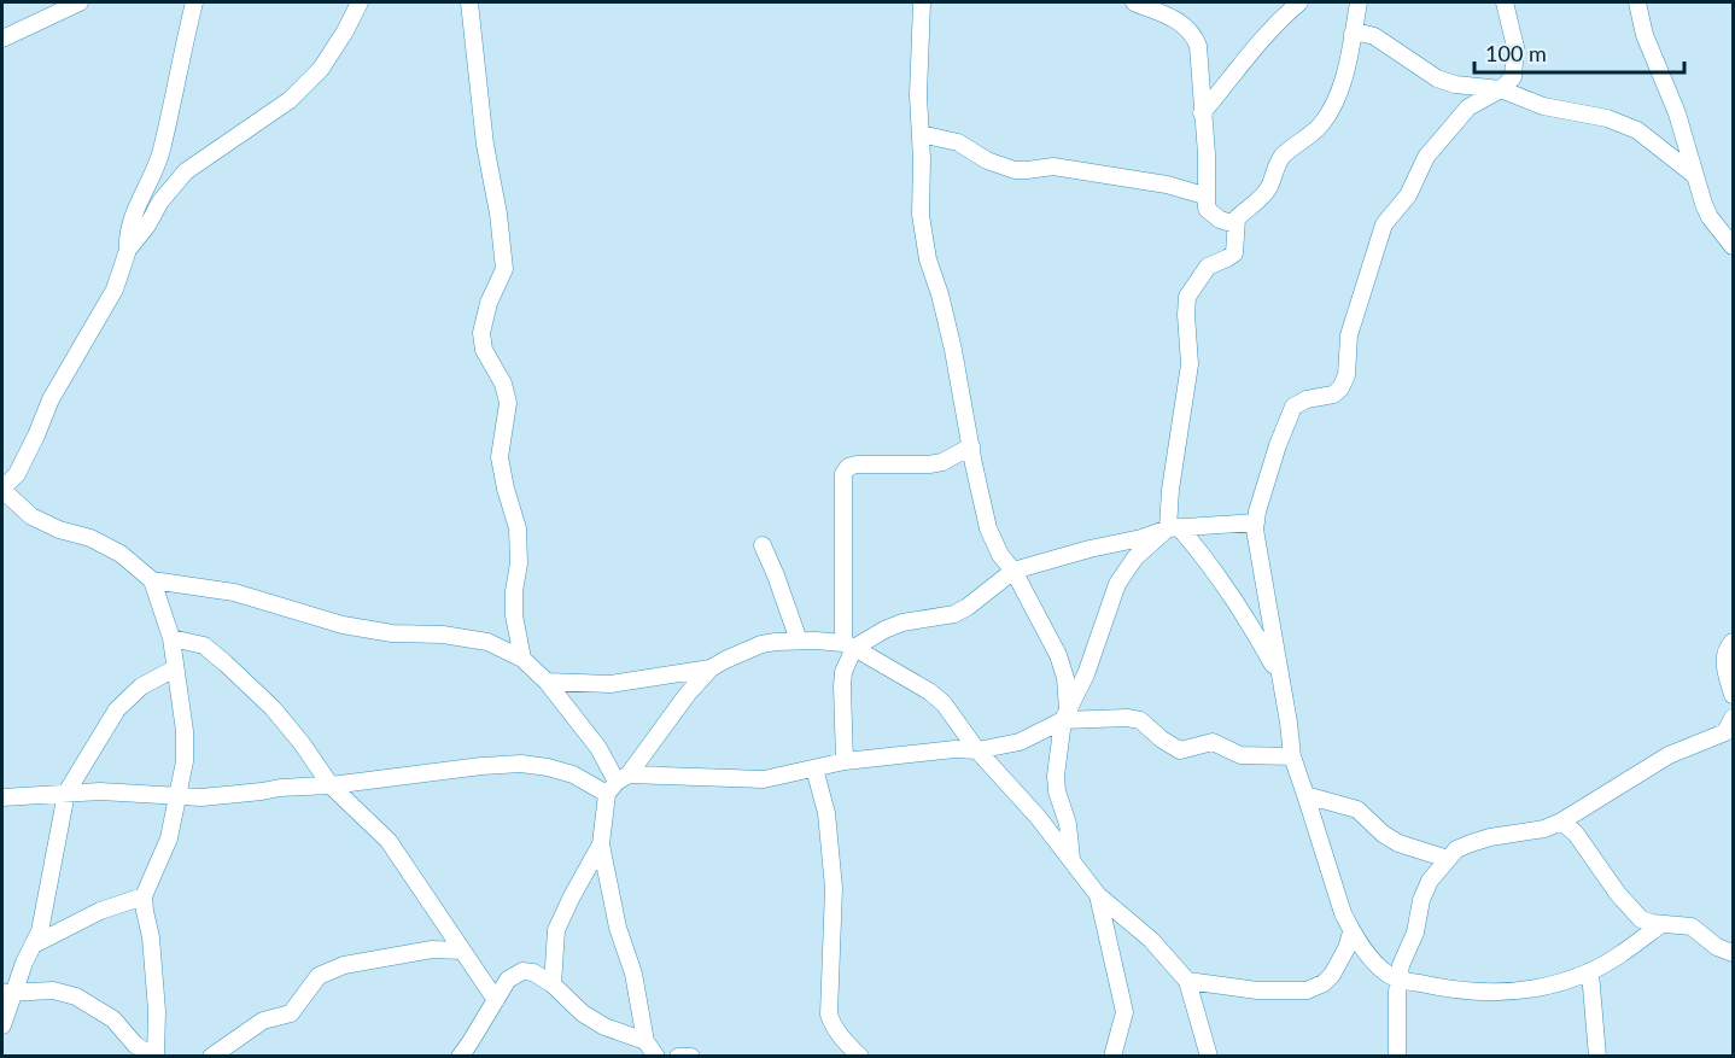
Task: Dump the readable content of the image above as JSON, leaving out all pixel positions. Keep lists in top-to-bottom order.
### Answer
{
  "scale_bar": "100 m"
}
